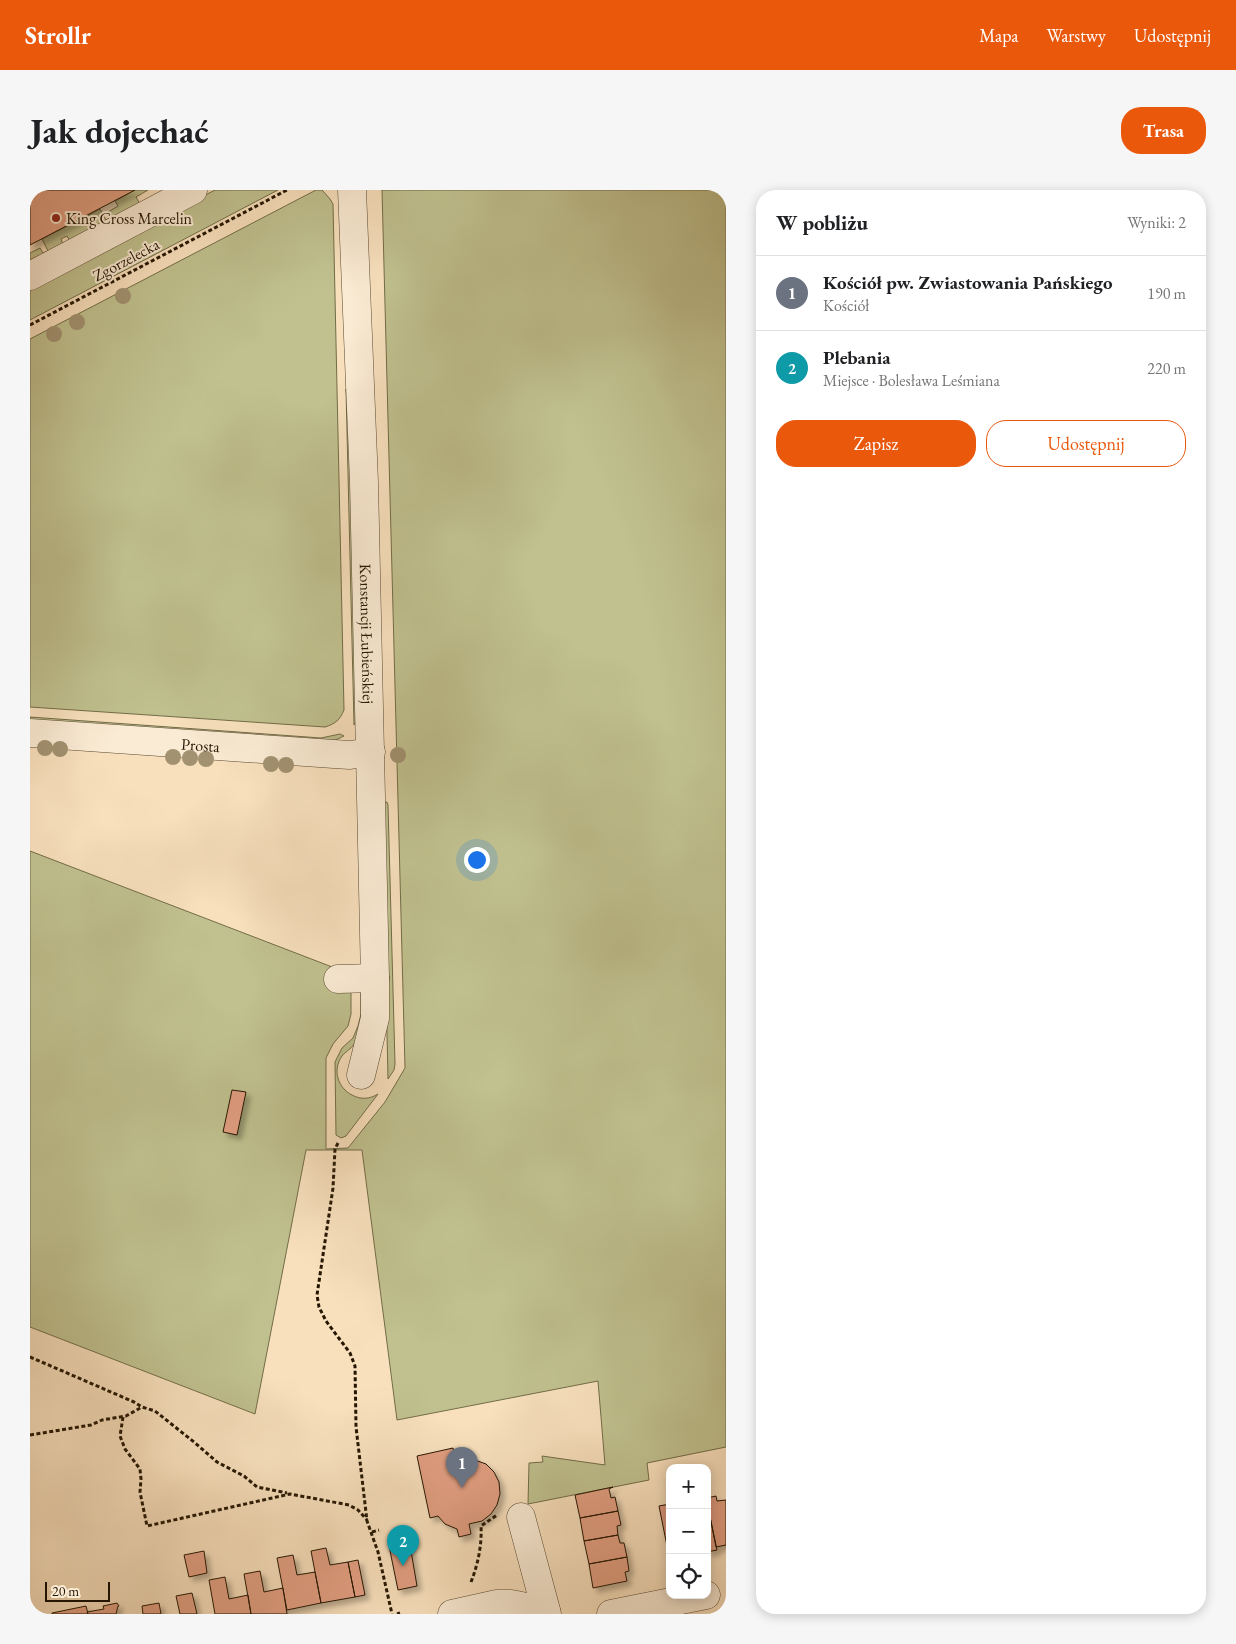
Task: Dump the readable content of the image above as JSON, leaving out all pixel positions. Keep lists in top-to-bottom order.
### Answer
{
  "streets": {
    "street": ["Konstancji Łubieńskiej", "Prosta"],
    "path": ["Zgorzelecka"]
  },
  "crossings": [
    ["Konstancji Łubieńskiej", "Prosta"]
  ],
  "places": ["King Cross Marcelin"],
  "scale_bar": "20 m",
  "page": {
    "header": "Strollr",
    "nav": ["Mapa", "Warstwy", "Udostępnij"],
    "buttons": [
      "Trasa",
      ["Zapisz", "Udostępnij"]
    ],
    "title": "Jak dojechać",
    "heading": ["W pobliżu", "Wyniki: 2"],
    "list": [
      {
        "mark": "1",
        "name": "Kościół pw. Zwiastowania Pańskiego",
        "note": "Kościół",
        "value": "190 m"
      },
      {
        "mark": "2",
        "name": "Plebania",
        "note": "Miejsce · Bolesława Leśmiana",
        "value": "220 m"
      }
    ],
    "pins": ["1", "2"],
    "map_buttons": ["+", "−"],
    "scale": "20 m"
  }
}
